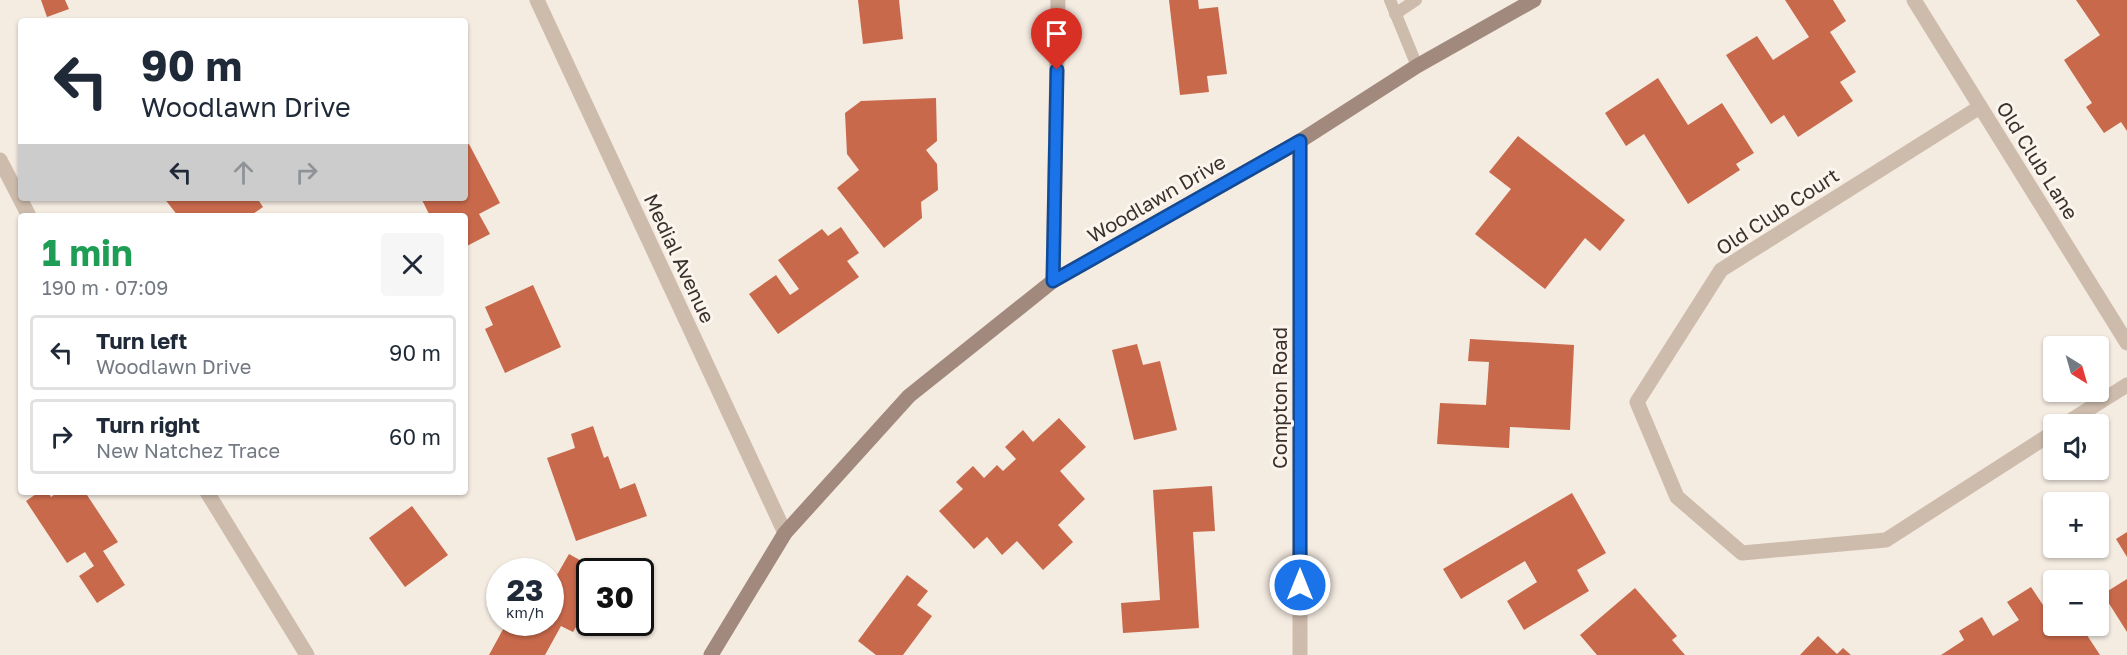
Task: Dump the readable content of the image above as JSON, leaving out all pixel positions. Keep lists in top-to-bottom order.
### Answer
{
  "streets": {
    "main road": ["Woodlawn Drive"],
    "street": [
      "Old Club Lane",
      "Old Club Court",
      "Medial Avenue",
      "Compton Road"
    ]
  },
  "crossings": [
    ["Old Club Lane", "Old Club Court"],
    ["Woodlawn Drive", "Medial Avenue"],
    ["Woodlawn Drive", "Compton Road"]
  ],
  "north": "bottom right",
  "page": {
    "turn": ["90 m", "Woodlawn Drive"],
    "heading": ["1 min", "190 m · 07:09"],
    "list": [
      {
        "name": "Turn left",
        "note": "Woodlawn Drive",
        "value": "90 m"
      },
      {
        "name": "Turn right",
        "note": "New Natchez Trace",
        "value": "60 m"
      }
    ],
    "map_buttons": ["+", "−"],
    "speed": "23 km/h",
    "limit": "30"
  }
}
